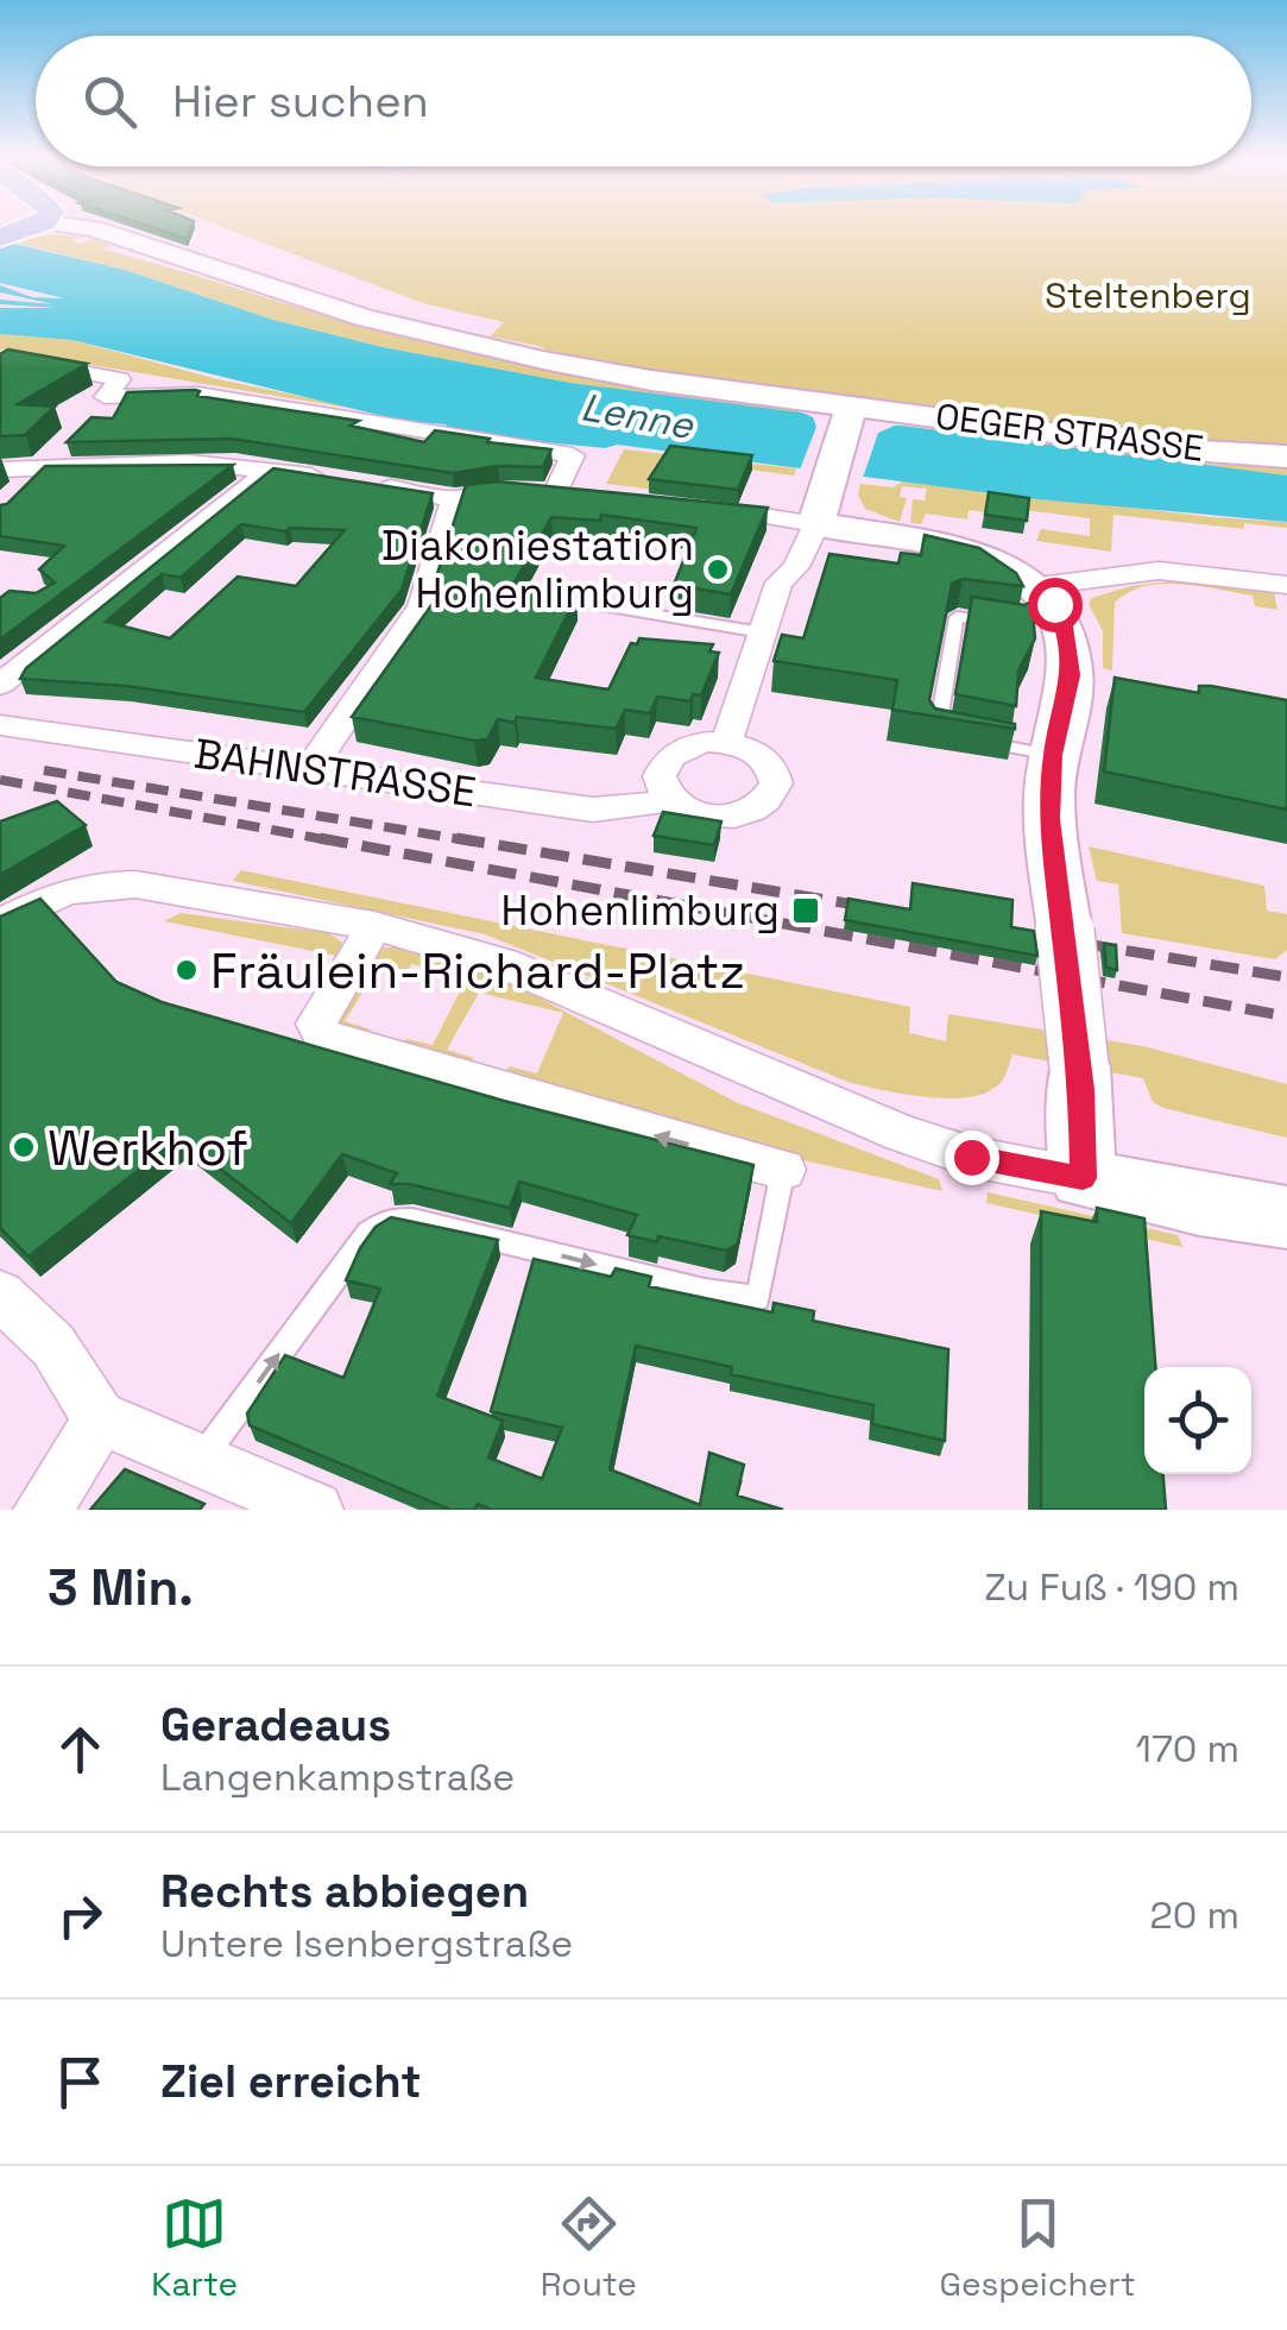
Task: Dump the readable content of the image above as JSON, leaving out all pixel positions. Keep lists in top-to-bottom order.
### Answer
{
  "streets": {
    "street": ["OEGER STRASSE", "BAHNSTRASSE"]
  },
  "water": ["Lenne"],
  "parks": ["Steltenberg"],
  "places": {
    "other": ["Diakoniestation Hohenlimburg", "Fräulein-Richard-Platz", "Werkhof"],
    "transit": ["Hohenlimburg"]
  },
  "page": {
    "search": "Hier suchen",
    "heading": ["3 Min.", "Zu Fuß · 190 m"],
    "list": [
      ["Geradeaus", "Langenkampstraße", "170 m"],
      ["Rechts abbiegen", "Untere Isenbergstraße", "20 m"],
      "Ziel erreicht"
    ],
    "nav": ["Karte", "Route", "Gespeichert"]
  }
}
